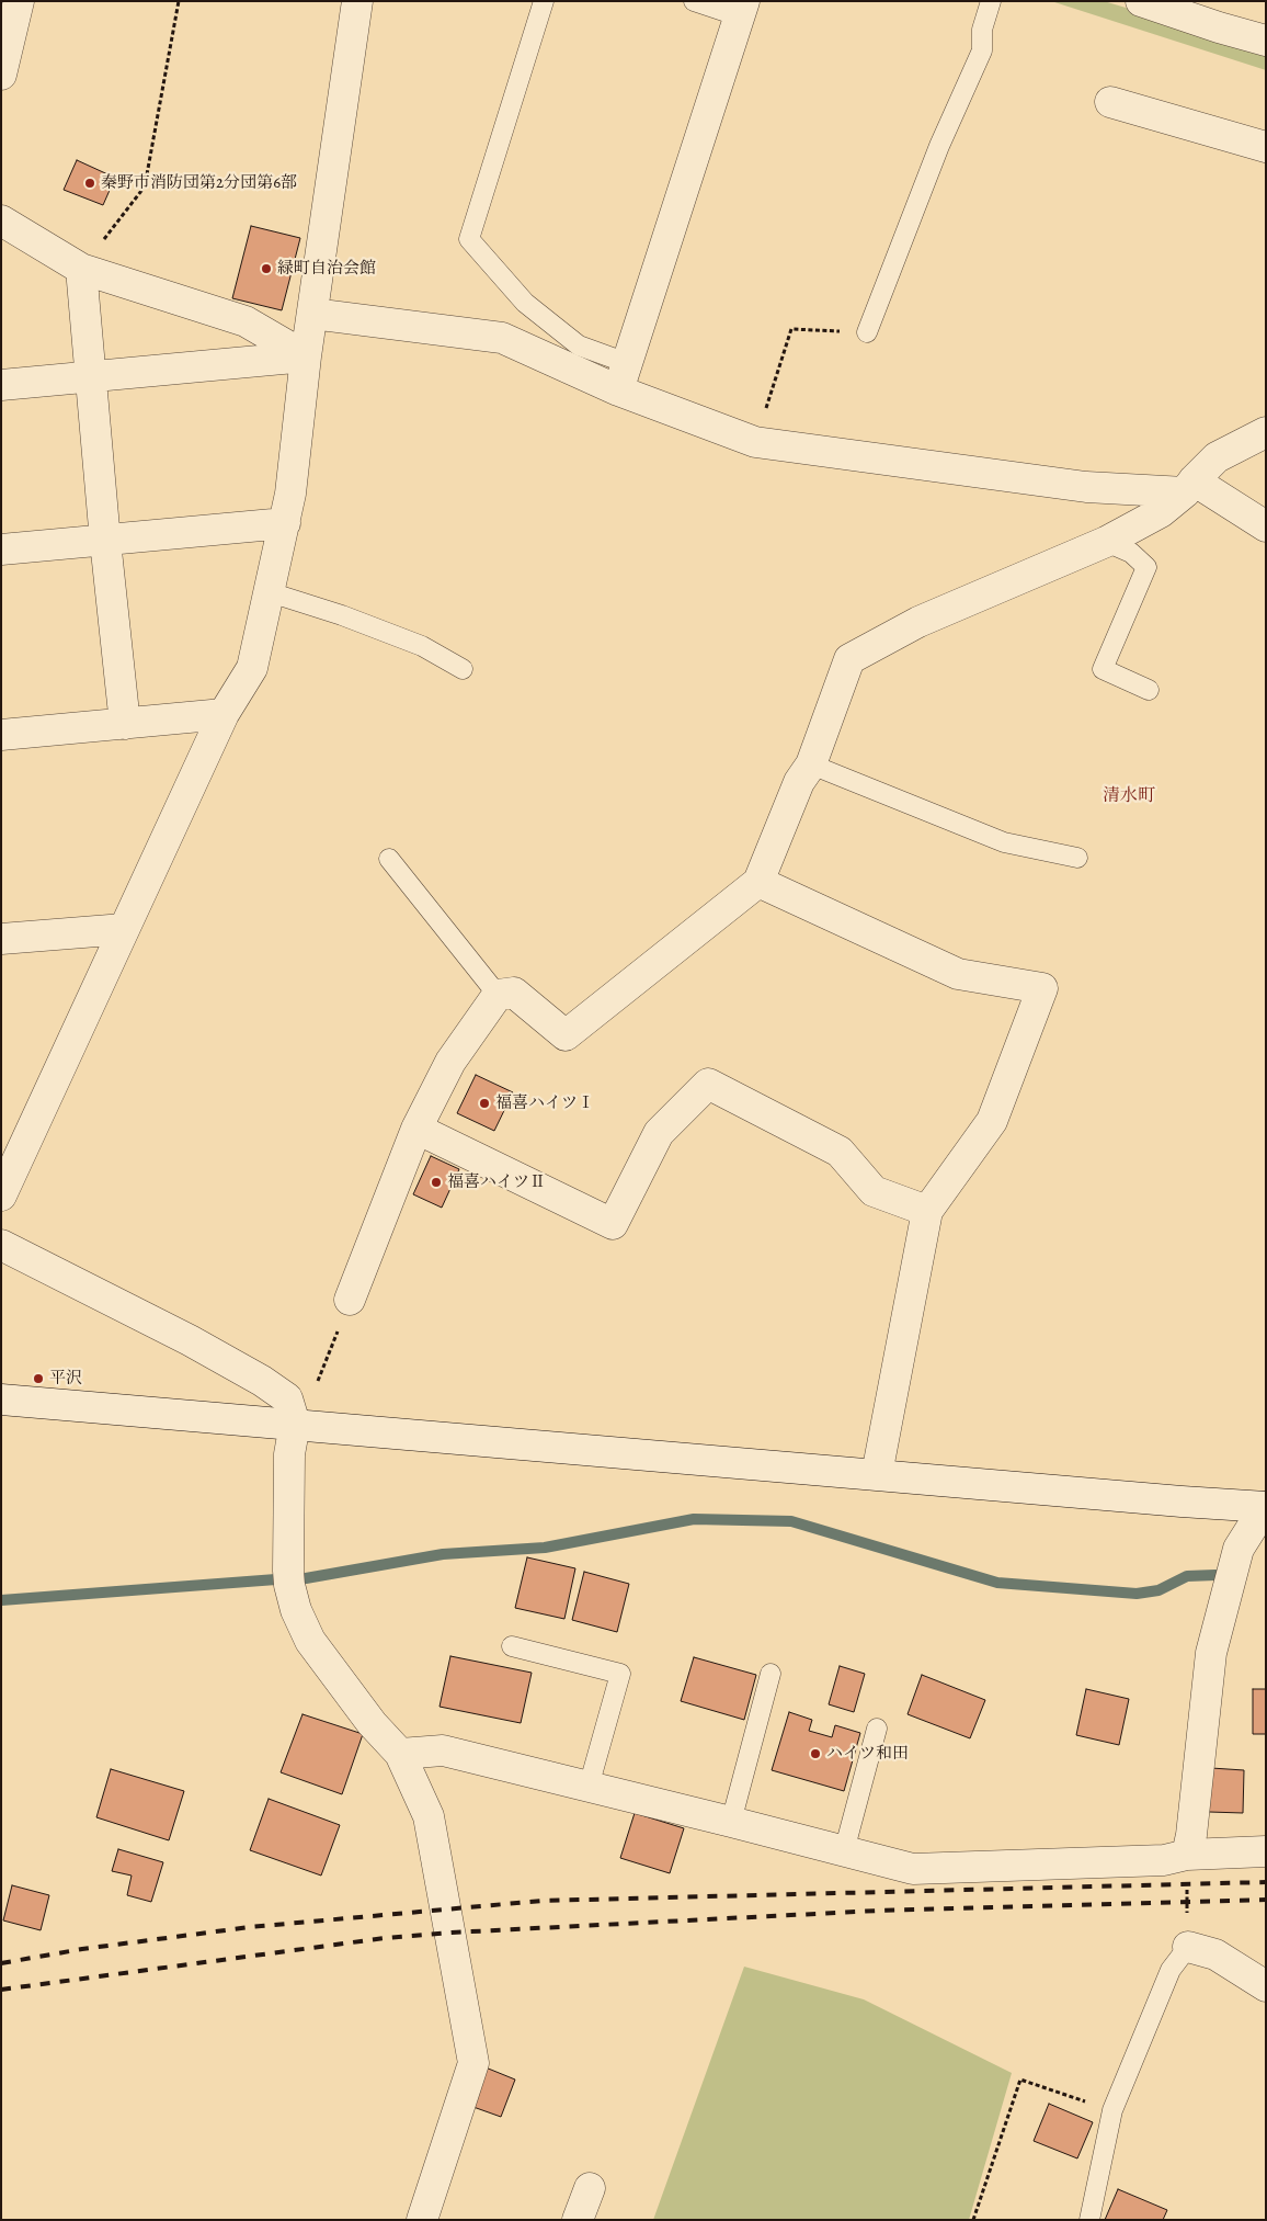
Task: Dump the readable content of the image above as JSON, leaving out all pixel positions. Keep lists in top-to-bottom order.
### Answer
{
  "districts": ["清水町"],
  "places": [
    "秦野市消防団第2分団第6部",
    "緑町自治会館",
    "福喜ハイツⅠ",
    "福喜ハイツⅡ",
    "平沢",
    "ハイツ和田"
  ]
}
